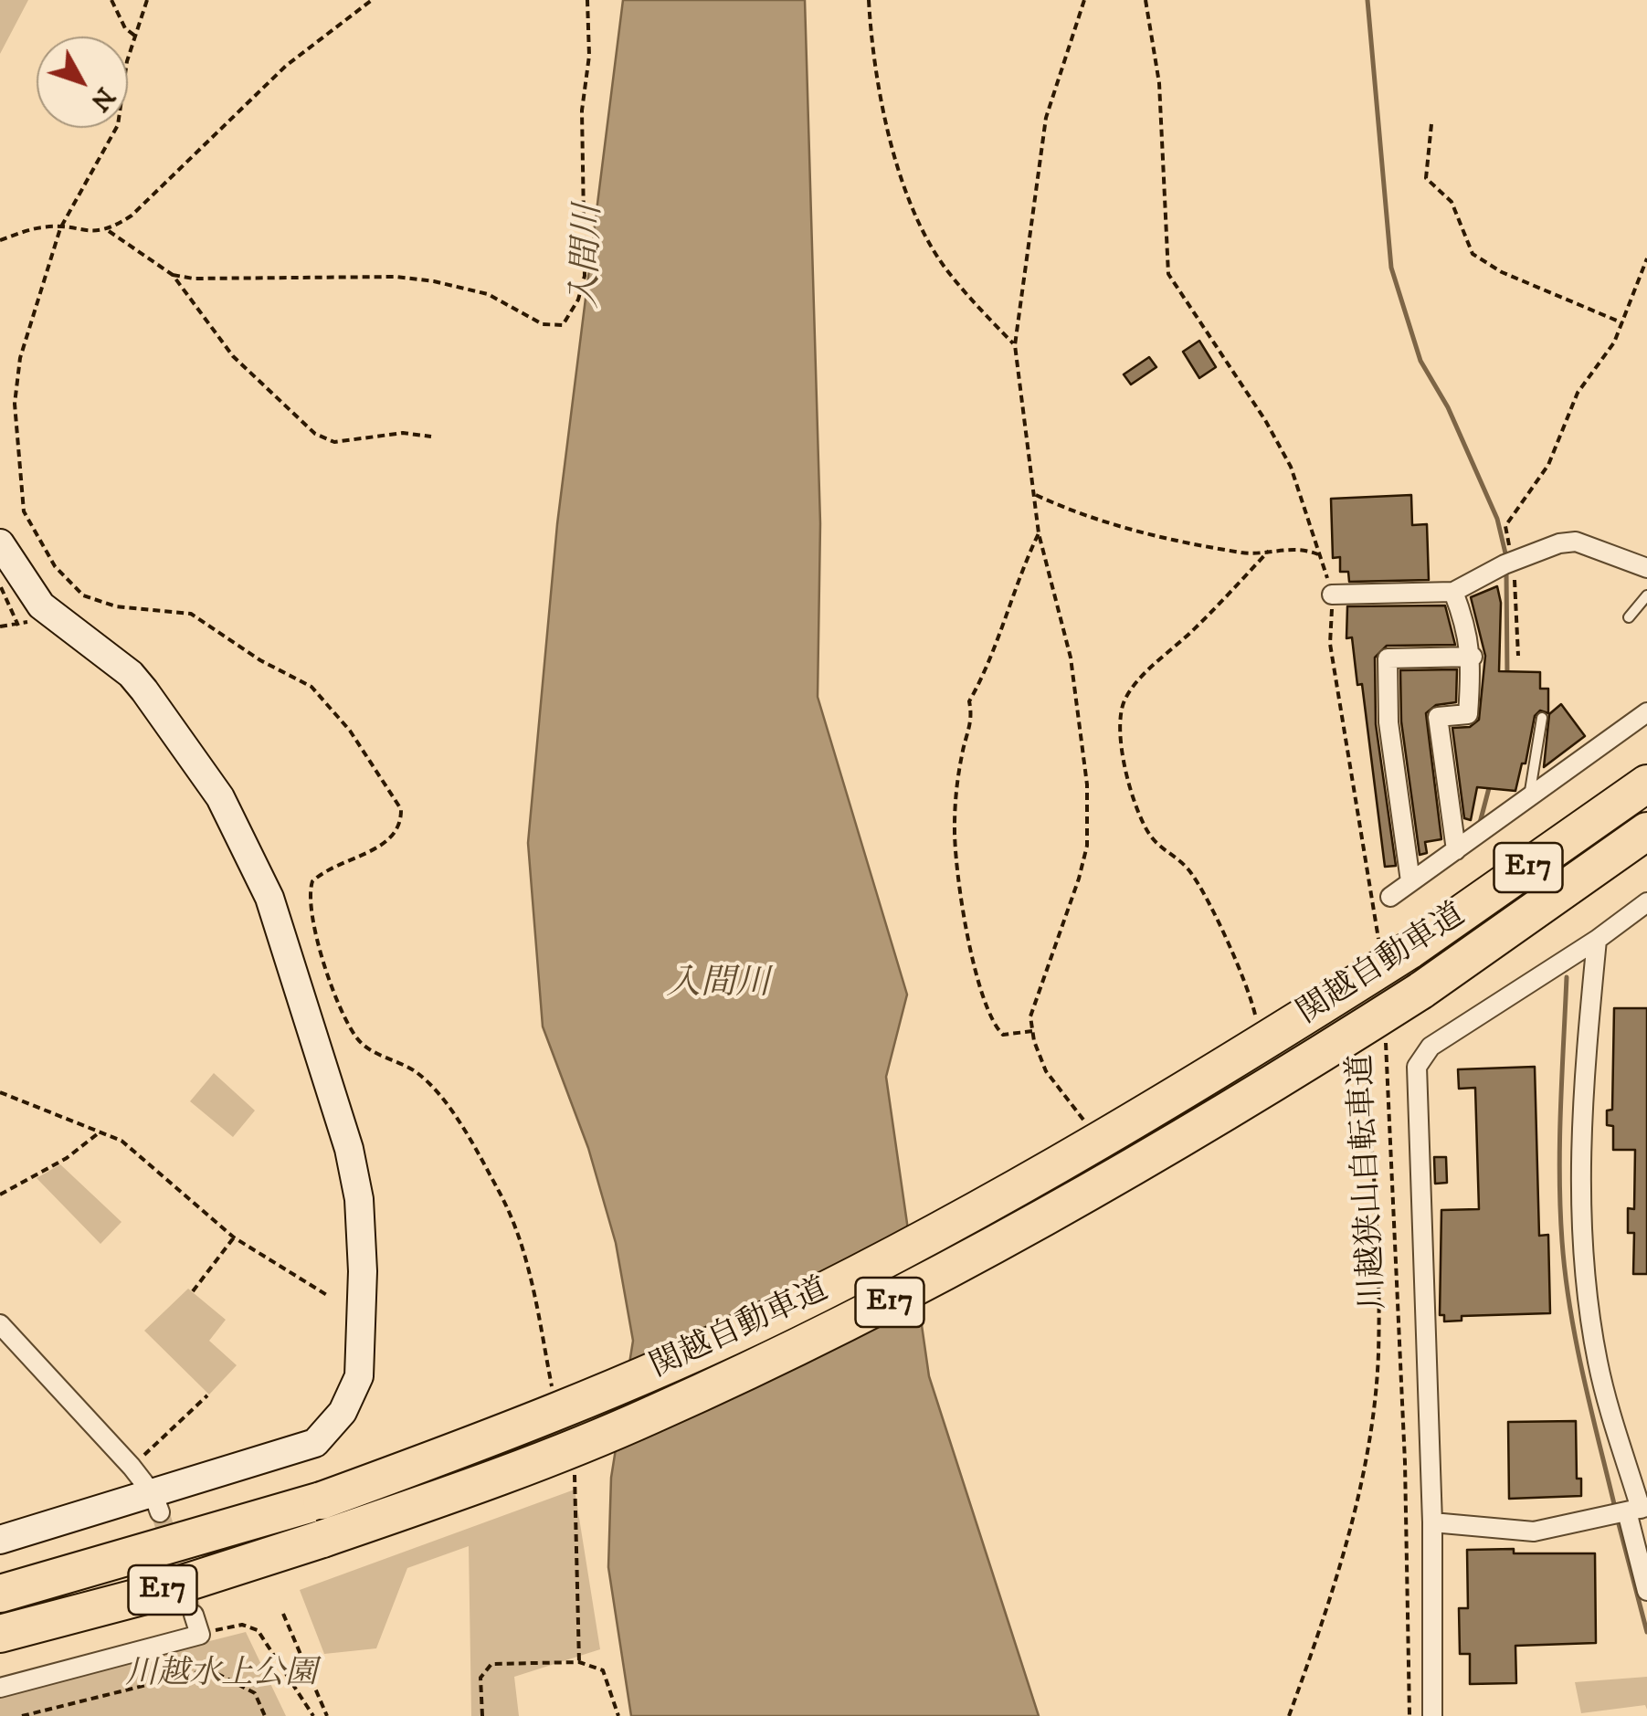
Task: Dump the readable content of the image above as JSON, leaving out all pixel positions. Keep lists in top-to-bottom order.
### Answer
{
  "streets": {
    "highway": ["E17", "関越自動車道"],
    "path": ["川越狭山自転車道"]
  },
  "water": ["入間川"],
  "parks": ["川越水上公園"],
  "north": "bottom right"
}
